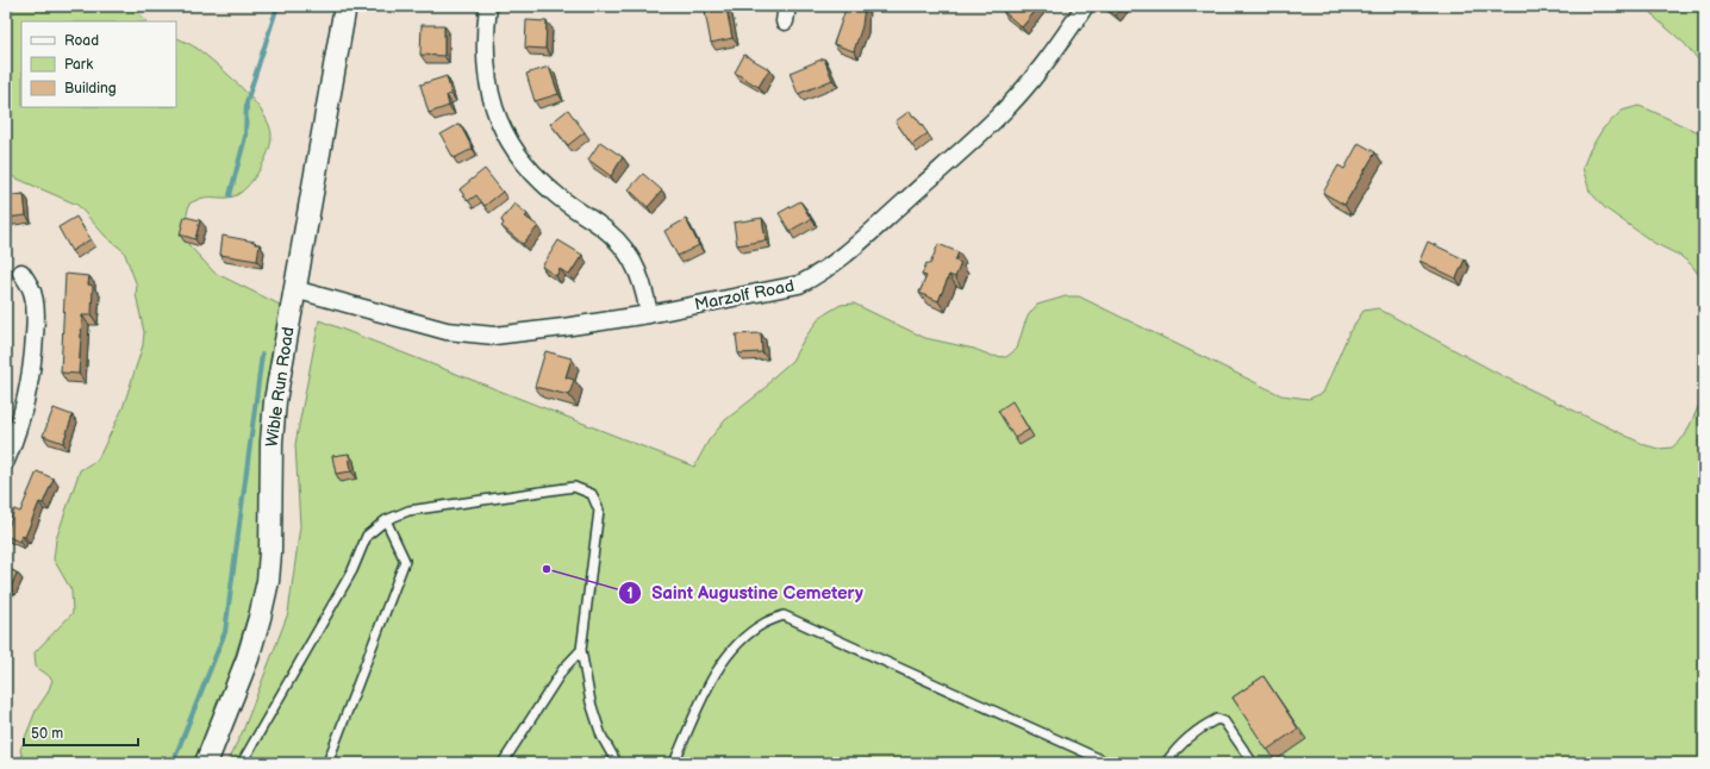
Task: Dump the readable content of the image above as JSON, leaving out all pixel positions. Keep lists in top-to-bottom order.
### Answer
{
  "streets": {
    "street": ["Marzolf Road", "Wible Run Road"]
  },
  "crossings": [
    ["Marzolf Road", "Wible Run Road"]
  ],
  "places": ["Saint Augustine Cemetery"],
  "legend": ["Road", "Park", "Building"],
  "scale_bar": "50 m"
}
